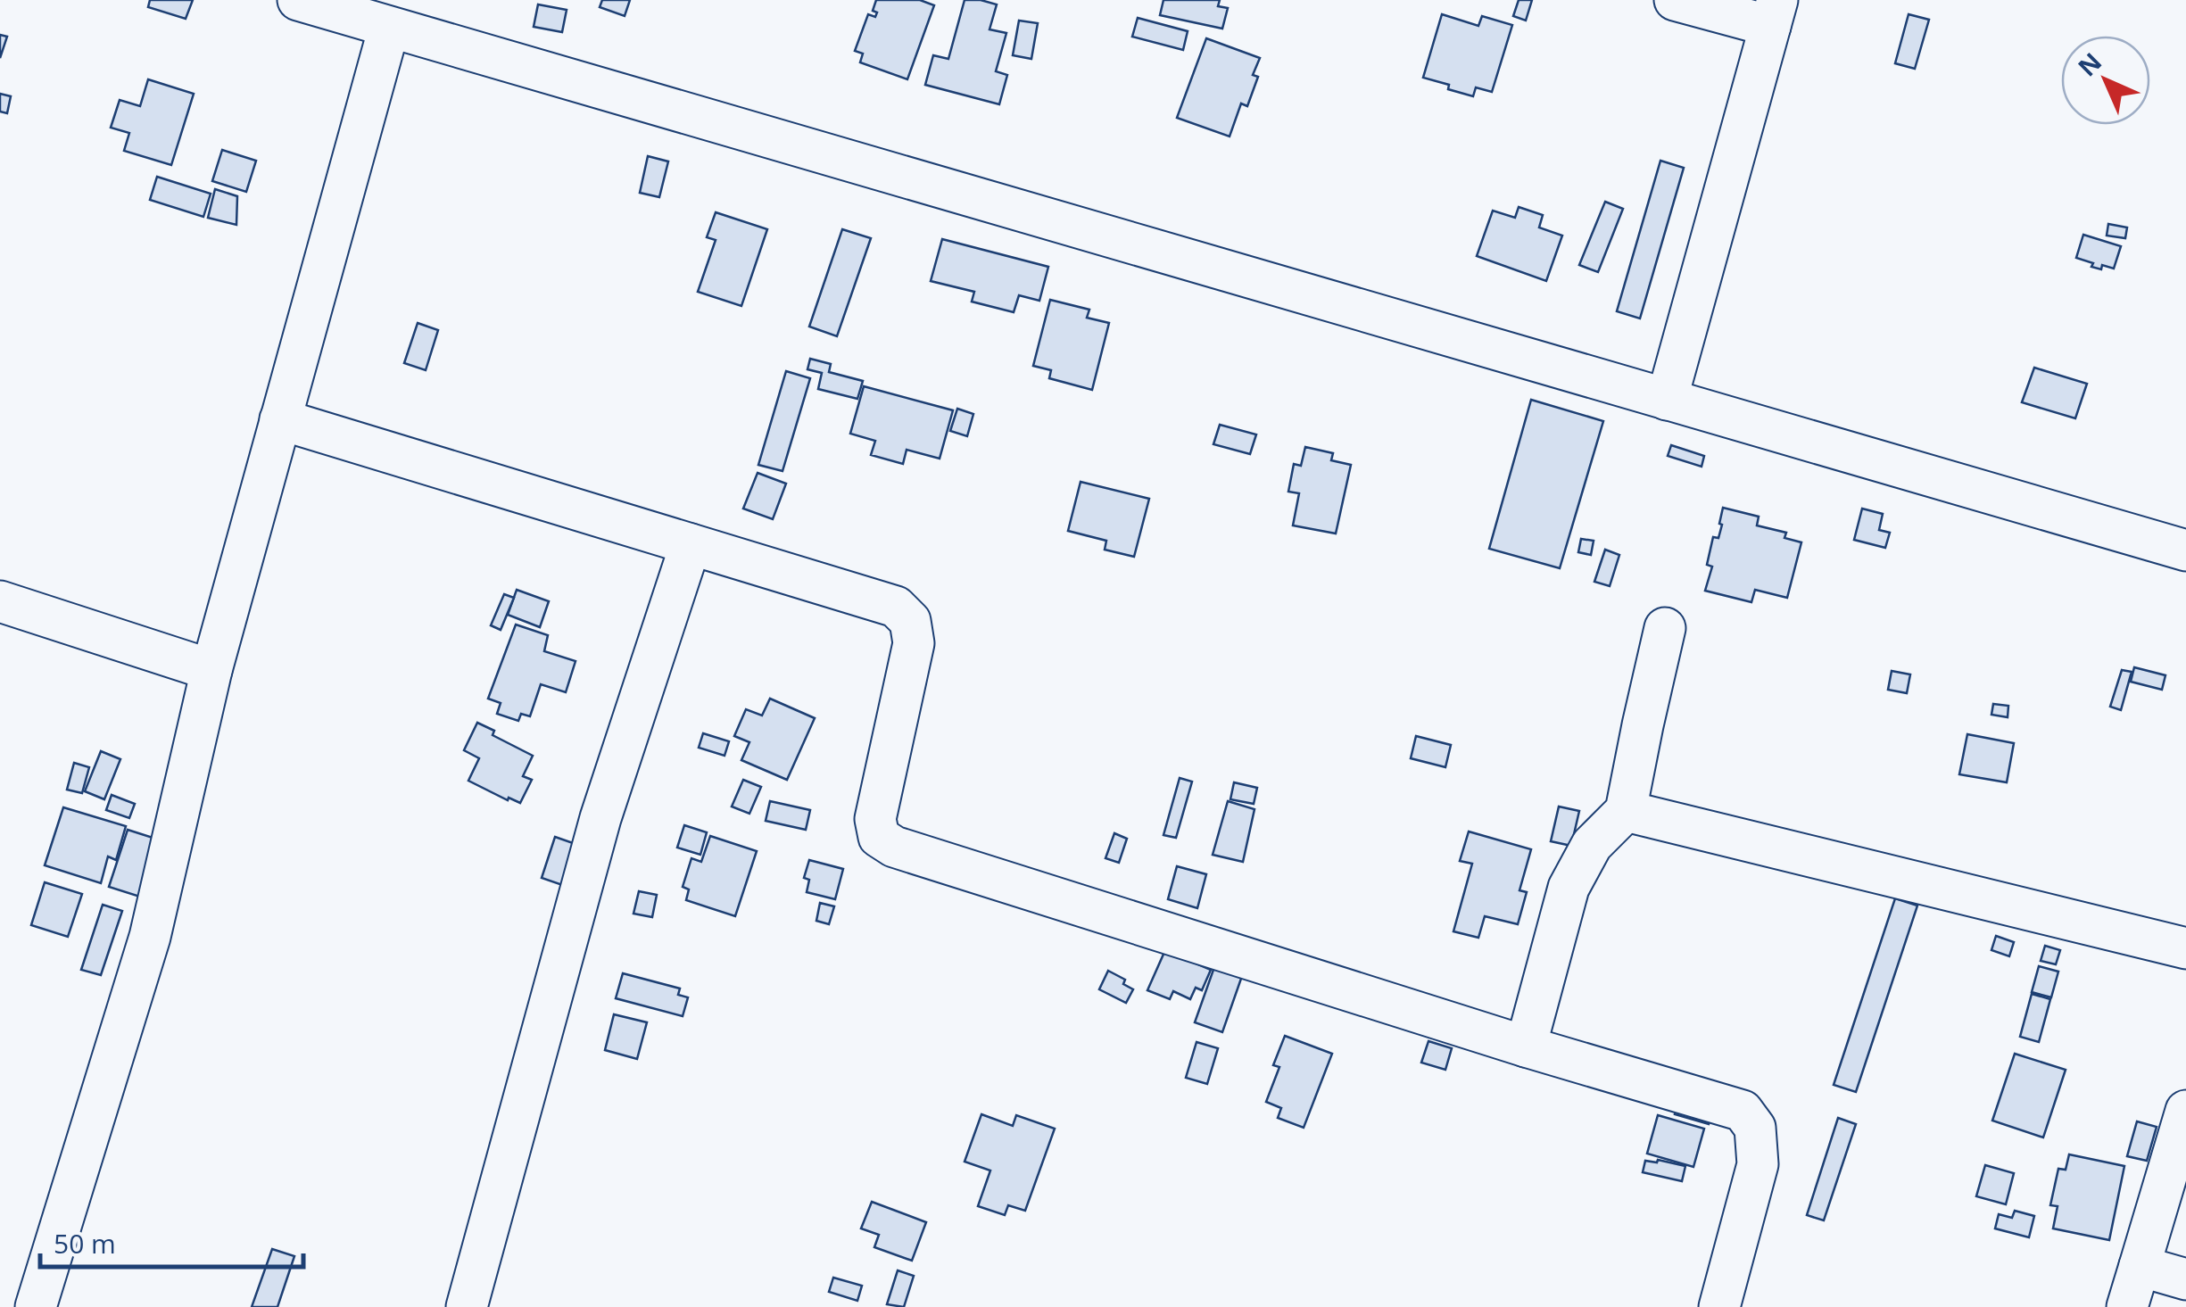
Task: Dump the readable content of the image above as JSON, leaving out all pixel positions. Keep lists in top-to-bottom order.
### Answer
{
  "scale_bar": "50 m",
  "north": "top left"
}
